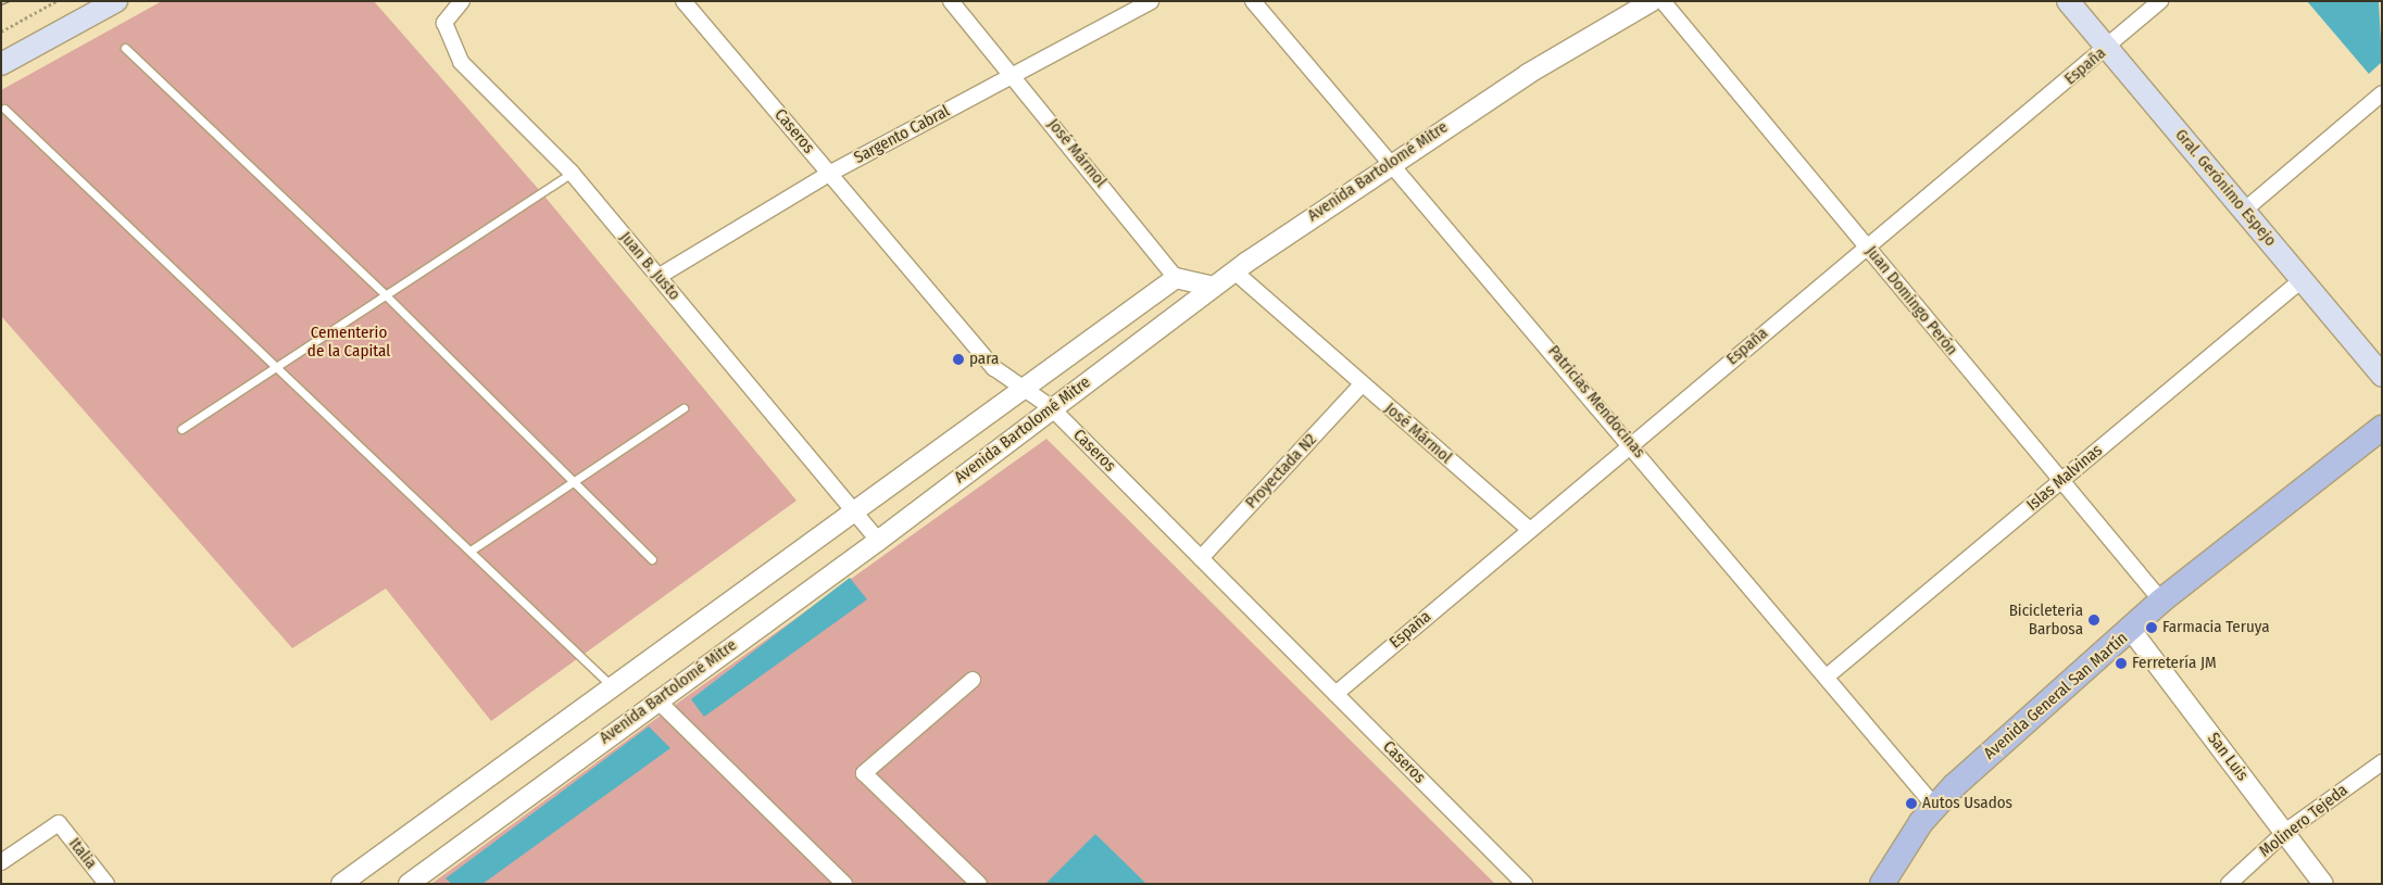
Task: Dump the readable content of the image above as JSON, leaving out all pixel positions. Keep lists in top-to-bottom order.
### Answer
{
  "streets": {
    "main road": ["Gral. Gerónimo Espejo", "Avenida General San Martín"],
    "street": [
      "España",
      "Caseros",
      "Sargento Cabral",
      "José Mármol",
      "Avenida Bartolomé Mitre",
      "Juan B. Justo",
      "Juan Domingo Perón",
      "Patricias Mendocinas",
      "Proyectada N2",
      "Islas Malvinas",
      "San Luis",
      "Molinero Tejeda",
      "Italia"
    ]
  },
  "crossings": [
    ["España", "Caseros"],
    ["España", "José Mármol"],
    ["España", "Gral. Gerónimo Espejo"],
    ["España", "Juan Domingo Perón"],
    ["España", "Patricias Mendocinas"],
    ["Caseros", "Sargento Cabral"],
    ["Caseros", "Avenida Bartolomé Mitre"],
    ["Caseros", "Proyectada N2"],
    ["Sargento Cabral", "José Mármol"],
    ["Sargento Cabral", "Juan B. Justo"],
    ["José Mármol", "Avenida Bartolomé Mitre"],
    ["José Mármol", "Proyectada N2"],
    ["Avenida Bartolomé Mitre", "Juan B. Justo"],
    ["Avenida Bartolomé Mitre", "Patricias Mendocinas"],
    ["Gral. Gerónimo Espejo", "Islas Malvinas"],
    ["Juan Domingo Perón", "Islas Malvinas"],
    ["Juan Domingo Perón", "Avenida General San Martín"],
    ["Patricias Mendocinas", "Islas Malvinas"],
    ["Patricias Mendocinas", "Avenida General San Martín"],
    ["Avenida General San Martín", "San Luis"],
    ["San Luis", "Molinero Tejeda"]
  ],
  "parks": ["Cementerio de la Capital"],
  "places": [
    "para",
    "Bicicleteria Barbosa",
    "Farmacia Teruya",
    "Ferretería JM",
    "Autos Usados"
  ]
}
